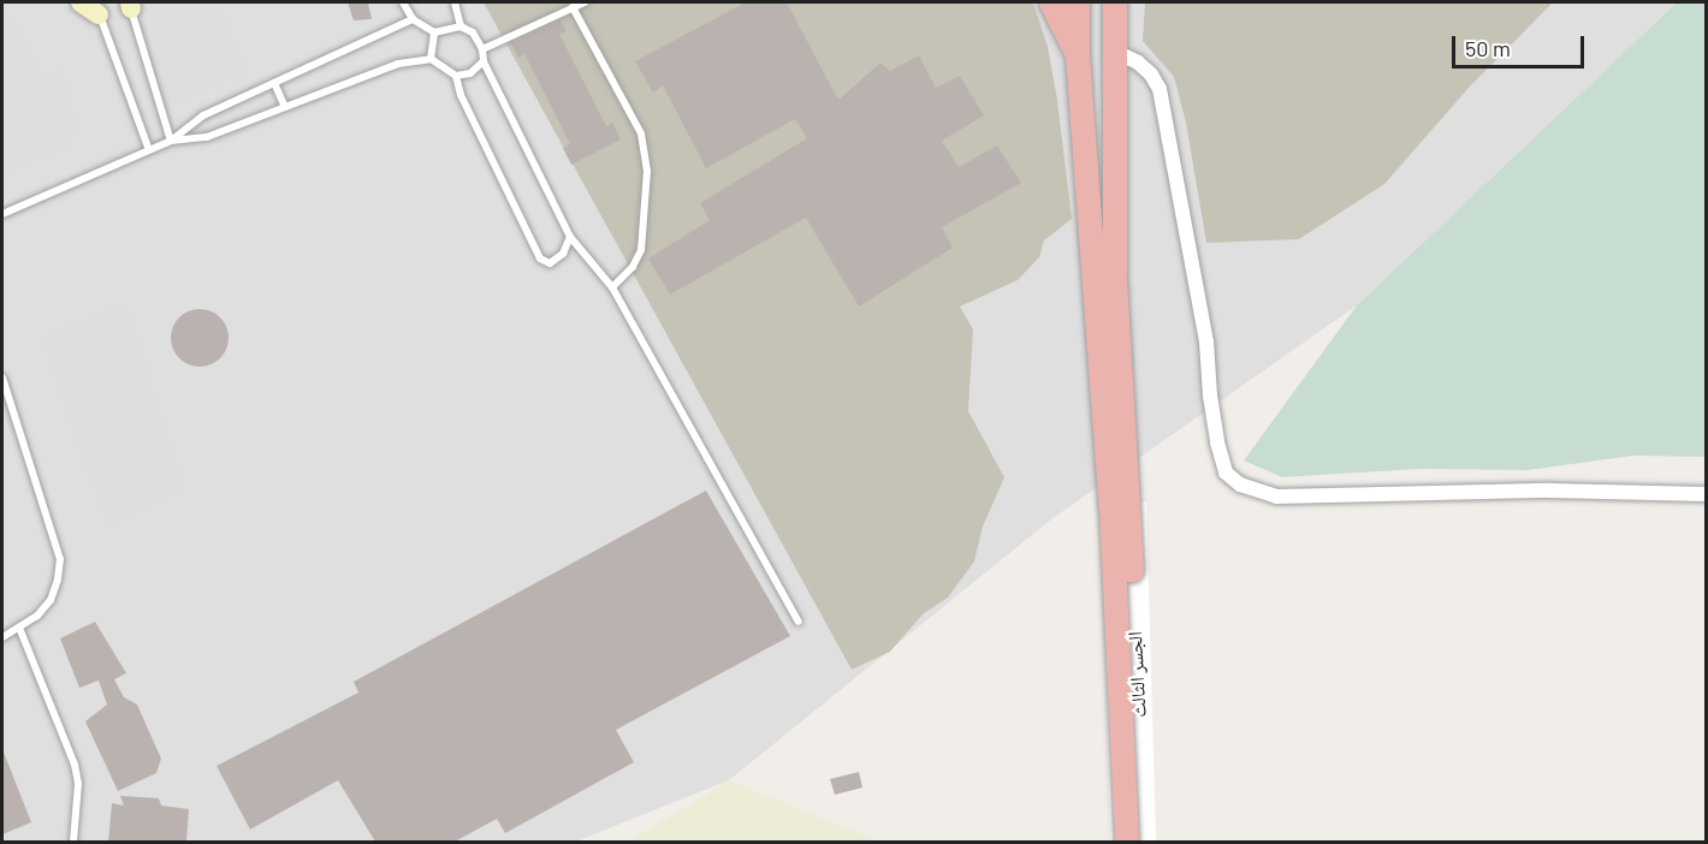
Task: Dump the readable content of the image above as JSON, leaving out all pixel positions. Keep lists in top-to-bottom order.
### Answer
{
  "streets": {
    "highway": ["الجسر الثالث"]
  },
  "scale_bar": "50 m"
}
